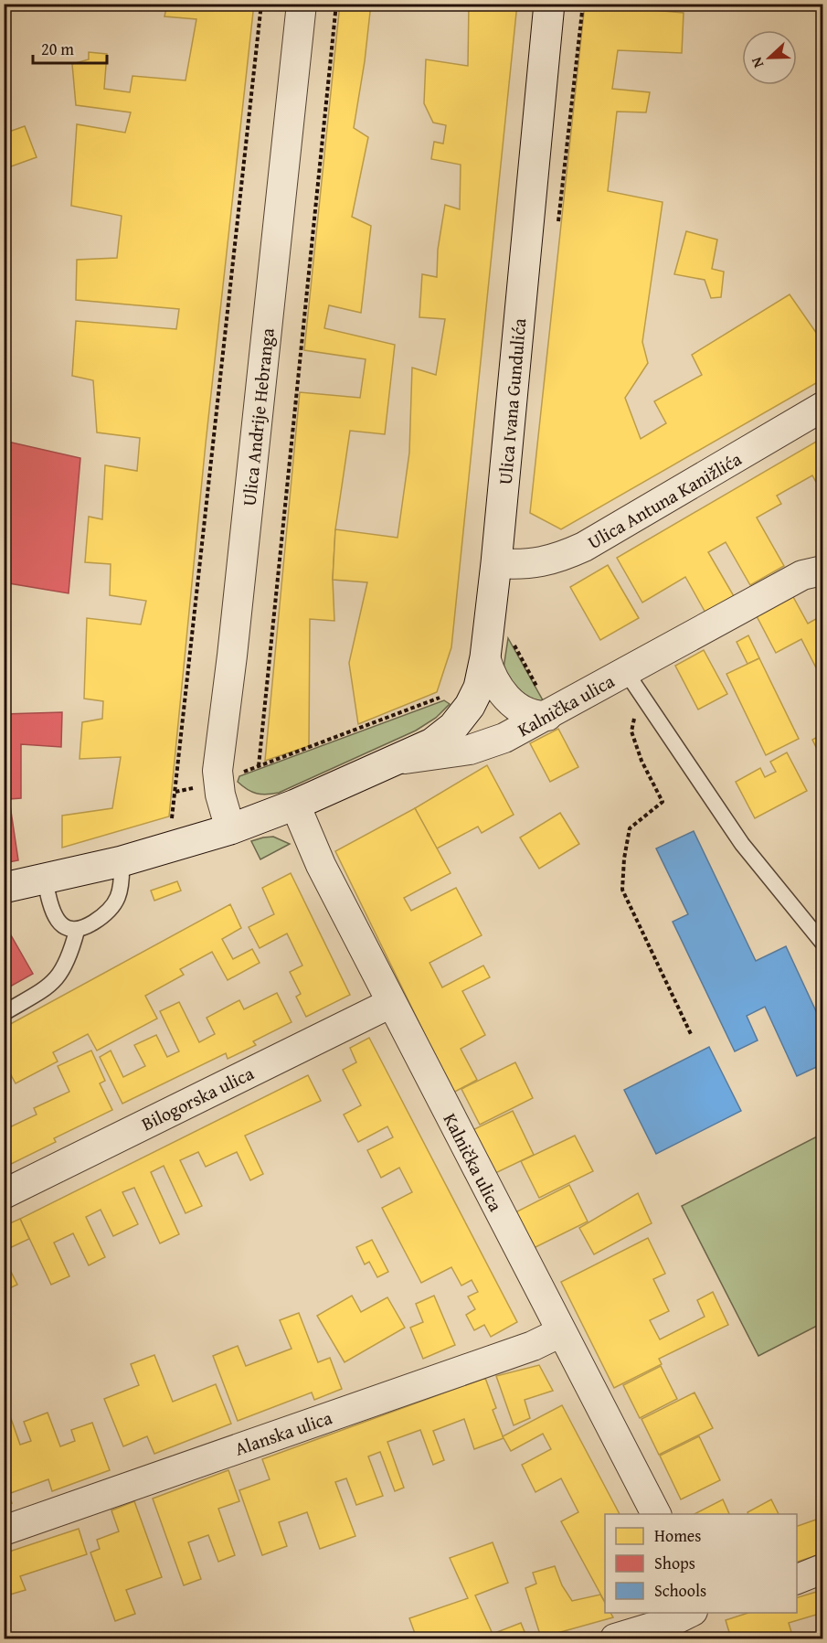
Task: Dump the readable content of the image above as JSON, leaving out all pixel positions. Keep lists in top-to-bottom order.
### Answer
{
  "streets": {
    "main road": ["Ulica Ivana Gundulića", "Kalnička ulica"],
    "street": [
      "Ulica Andrije Hebranga",
      "Ulica Antuna Kanižlića",
      "Bilogorska ulica",
      "Alanska ulica"
    ]
  },
  "crossings": [
    ["Ulica Ivana Gundulića", "Ulica Antuna Kanižlića"],
    ["Ulica Ivana Gundulića", "Kalnička ulica"],
    ["Ulica Andrije Hebranga", "Kalnička ulica"],
    ["Kalnička ulica", "Bilogorska ulica"],
    ["Kalnička ulica", "Alanska ulica"]
  ],
  "legend": ["Homes", "Shops", "Schools"],
  "scale_bar": "20 m",
  "north": "left"
}
